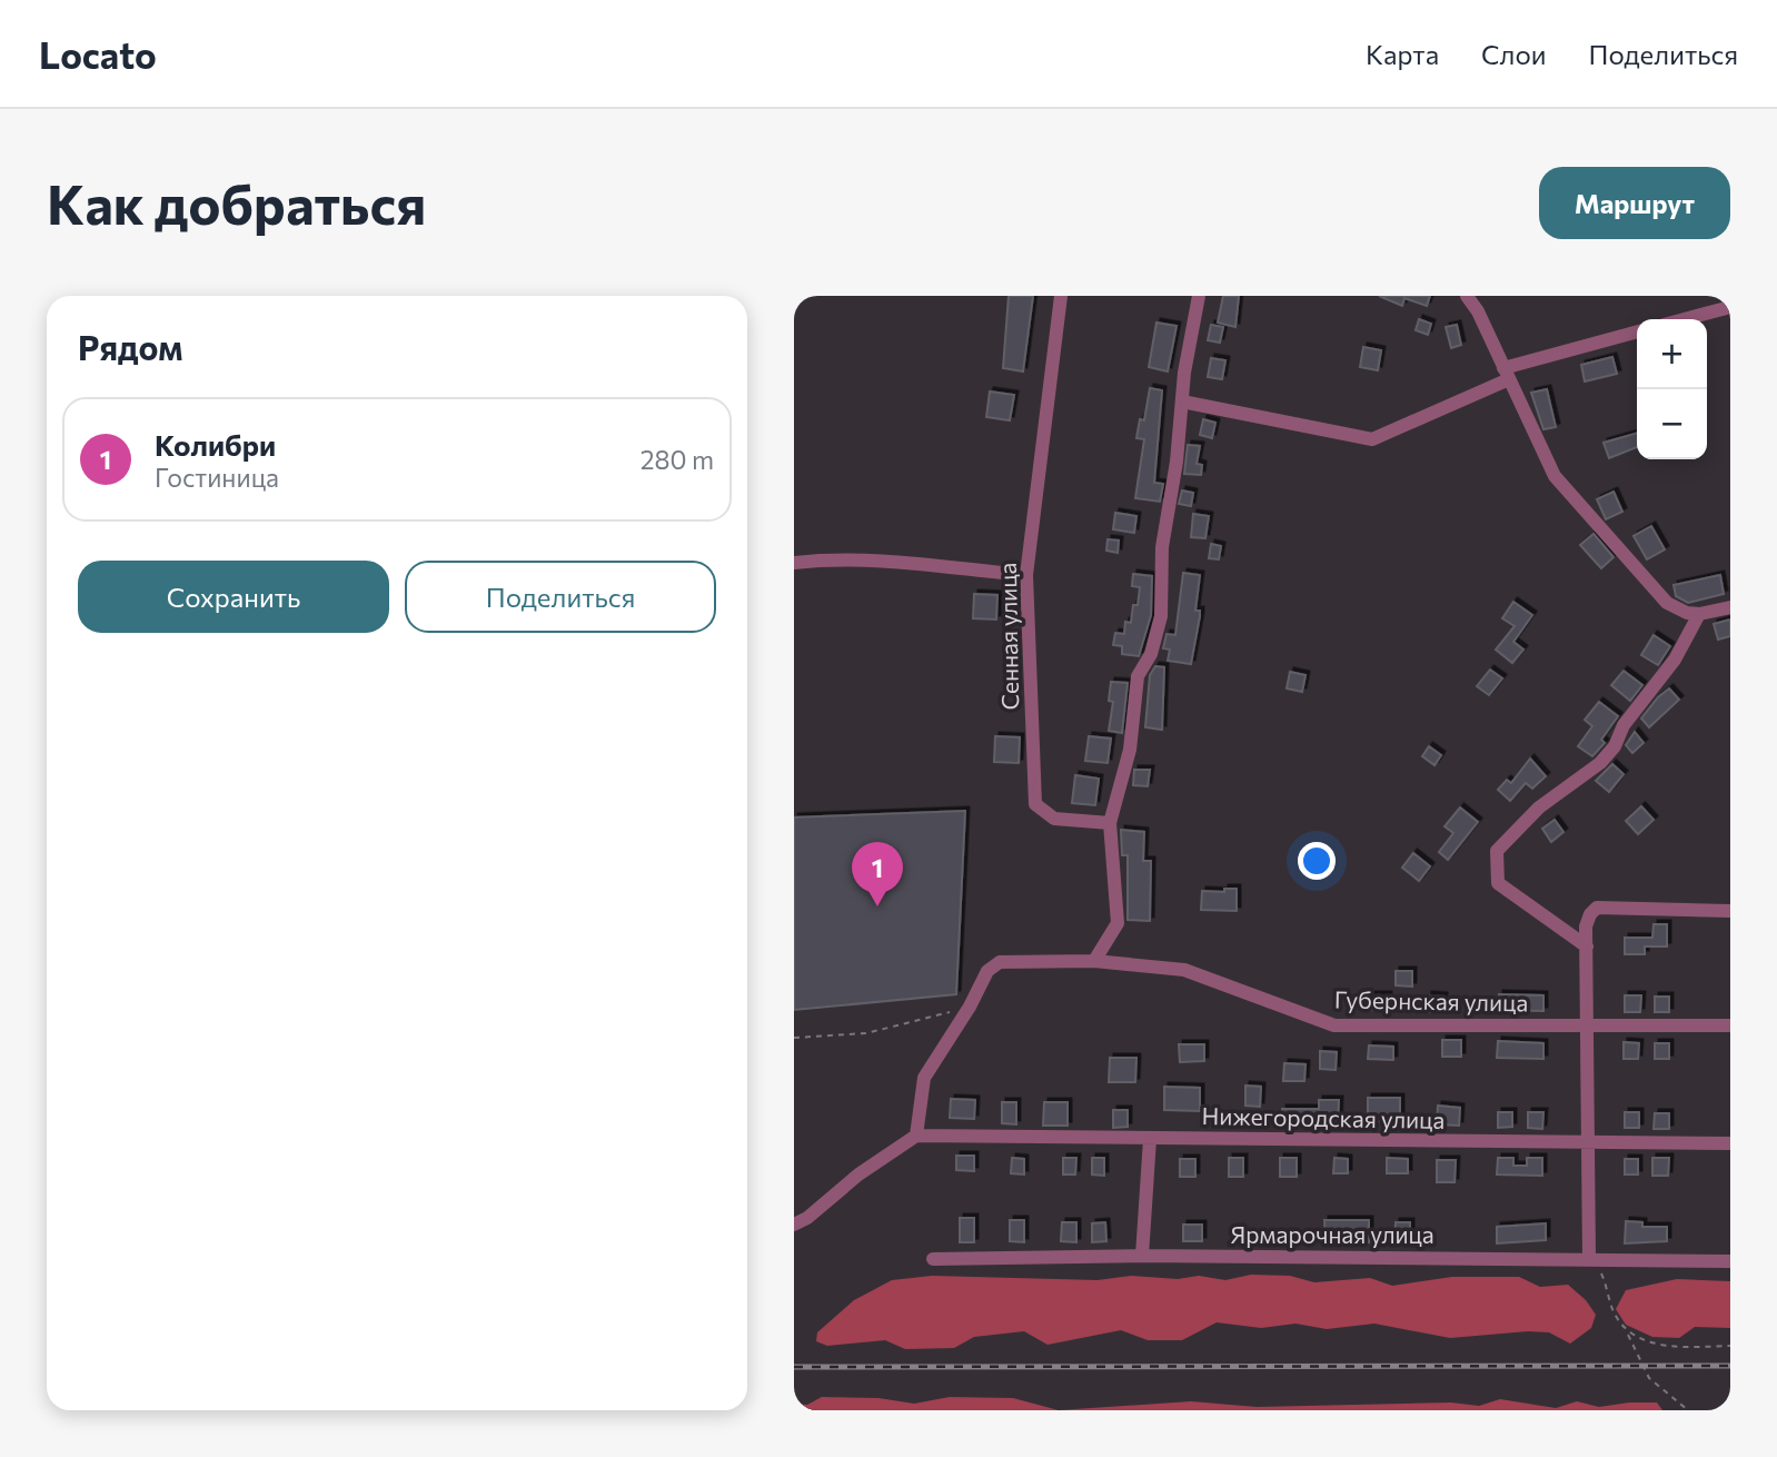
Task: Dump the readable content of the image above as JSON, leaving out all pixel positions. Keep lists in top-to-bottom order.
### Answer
{
  "streets": {
    "street": [
      "Сенная улица",
      "Губернская улица",
      "Нижегородская улица",
      "Ярмарочная улица"
    ]
  },
  "page": {
    "header": "Locato",
    "nav": ["Карта", "Слои", "Поделиться"],
    "buttons": [
      "Маршрут",
      ["Сохранить", "Поделиться"]
    ],
    "title": "Как добраться",
    "heading": "Рядом",
    "map_buttons": ["+", "−"],
    "list": [
      {
        "mark": "1",
        "name": "Колибри",
        "note": "Гостиница",
        "value": "280 m"
      }
    ],
    "pins": "1"
  }
}
